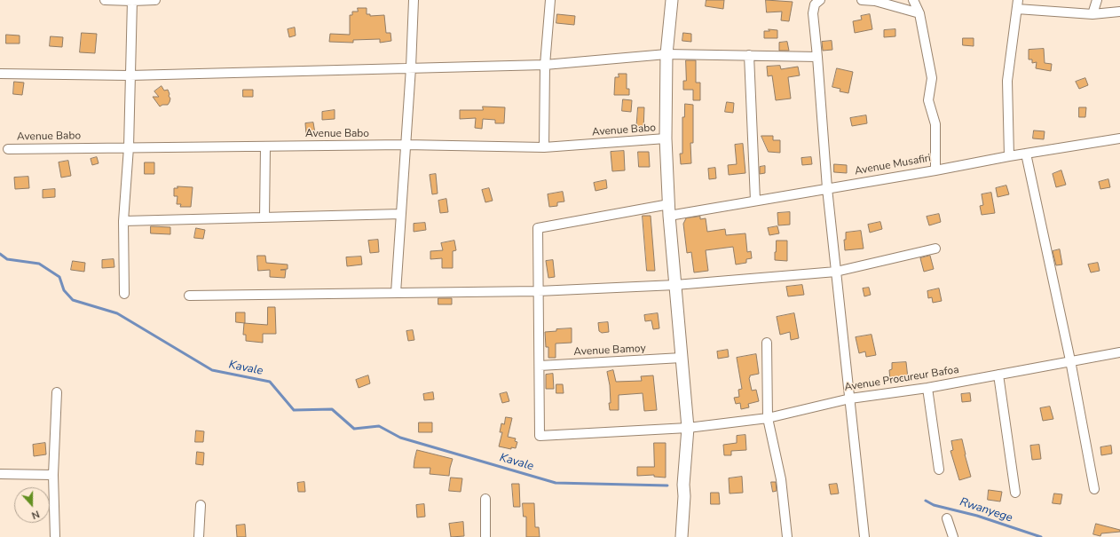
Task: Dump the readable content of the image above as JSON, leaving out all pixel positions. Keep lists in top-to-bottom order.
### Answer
{
  "streets": {
    "street": [
      "Avenue Babo",
      "Avenue Musafiri",
      "Avenue Bamoy",
      "Avenue Procureur Bafoa"
    ]
  },
  "crossings": [
    ["Avenue Bamoy", "Avenue Procureur Bafoa"]
  ],
  "water": ["Kavale", "Rwanyege"],
  "north": "bottom"
}
